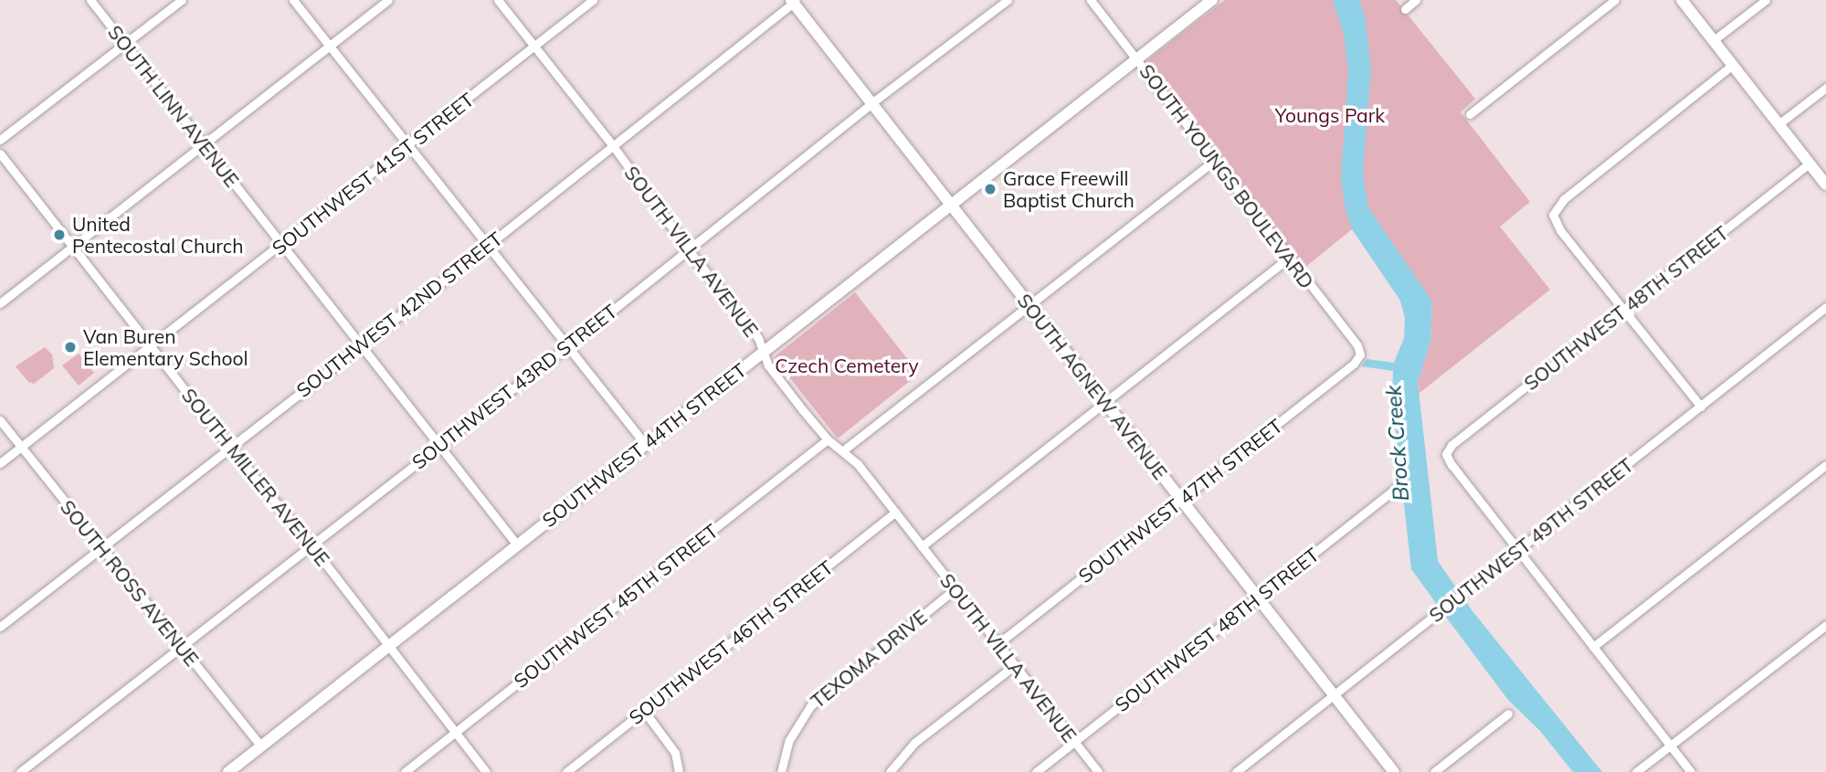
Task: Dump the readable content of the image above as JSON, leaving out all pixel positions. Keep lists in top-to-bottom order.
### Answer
{
  "streets": {
    "main road": ["SOUTH AGNEW AVENUE", "SOUTHWEST 44TH STREET"],
    "street": [
      "SOUTH LINN AVENUE",
      "SOUTHWEST 41ST STREET",
      "SOUTH YOUNGS BOULEVARD",
      "SOUTH VILLA AVENUE",
      "SOUTHWEST 48TH STREET",
      "SOUTHWEST 42ND STREET",
      "SOUTHWEST 43RD STREET",
      "SOUTH MILLER AVENUE",
      "SOUTHWEST 47TH STREET",
      "SOUTHWEST 49TH STREET",
      "SOUTH ROSS AVENUE",
      "SOUTHWEST 45TH STREET",
      "SOUTHWEST 46TH STREET",
      "TEXOMA DRIVE"
    ]
  },
  "crossings": [
    ["SOUTH LINN AVENUE", "SOUTHWEST 41ST STREET"],
    ["SOUTH LINN AVENUE", "SOUTHWEST 42ND STREET"],
    ["SOUTH LINN AVENUE", "SOUTHWEST 43RD STREET"],
    ["SOUTH LINN AVENUE", "SOUTHWEST 44TH STREET"],
    ["SOUTHWEST 41ST STREET", "SOUTH VILLA AVENUE"],
    ["SOUTHWEST 41ST STREET", "SOUTH MILLER AVENUE"],
    ["SOUTHWEST 41ST STREET", "SOUTH ROSS AVENUE"],
    ["SOUTH YOUNGS BOULEVARD", "SOUTHWEST 44TH STREET"],
    ["SOUTH YOUNGS BOULEVARD", "SOUTHWEST 47TH STREET"],
    ["SOUTH VILLA AVENUE", "SOUTHWEST 48TH STREET"],
    ["SOUTH VILLA AVENUE", "SOUTHWEST 42ND STREET"],
    ["SOUTH VILLA AVENUE", "SOUTHWEST 43RD STREET"],
    ["SOUTH VILLA AVENUE", "SOUTHWEST 44TH STREET"],
    ["SOUTH VILLA AVENUE", "SOUTHWEST 47TH STREET"],
    ["SOUTH VILLA AVENUE", "SOUTHWEST 45TH STREET"],
    ["SOUTH VILLA AVENUE", "SOUTHWEST 46TH STREET"],
    ["SOUTH VILLA AVENUE", "TEXOMA DRIVE"],
    ["SOUTHWEST 48TH STREET", "SOUTH AGNEW AVENUE"],
    ["SOUTHWEST 48TH STREET", "SOUTHWEST 49TH STREET"],
    ["SOUTHWEST 42ND STREET", "SOUTH AGNEW AVENUE"],
    ["SOUTHWEST 42ND STREET", "SOUTH MILLER AVENUE"],
    ["SOUTHWEST 42ND STREET", "SOUTH ROSS AVENUE"],
    ["SOUTHWEST 43RD STREET", "SOUTH AGNEW AVENUE"],
    ["SOUTHWEST 43RD STREET", "SOUTH MILLER AVENUE"],
    ["SOUTHWEST 43RD STREET", "SOUTH ROSS AVENUE"],
    ["SOUTH AGNEW AVENUE", "SOUTHWEST 44TH STREET"],
    ["SOUTH AGNEW AVENUE", "SOUTHWEST 47TH STREET"],
    ["SOUTH AGNEW AVENUE", "SOUTHWEST 49TH STREET"],
    ["SOUTHWEST 44TH STREET", "SOUTH MILLER AVENUE"],
    ["SOUTHWEST 44TH STREET", "SOUTH ROSS AVENUE"],
    ["SOUTH MILLER AVENUE", "SOUTHWEST 45TH STREET"]
  ],
  "water": ["Brock Creek"],
  "parks": ["Youngs Park", "Czech Cemetery"],
  "places": ["Grace Freewill Baptist Church", "United Pentecostal Church", "Van Buren Elementary School"]
}
